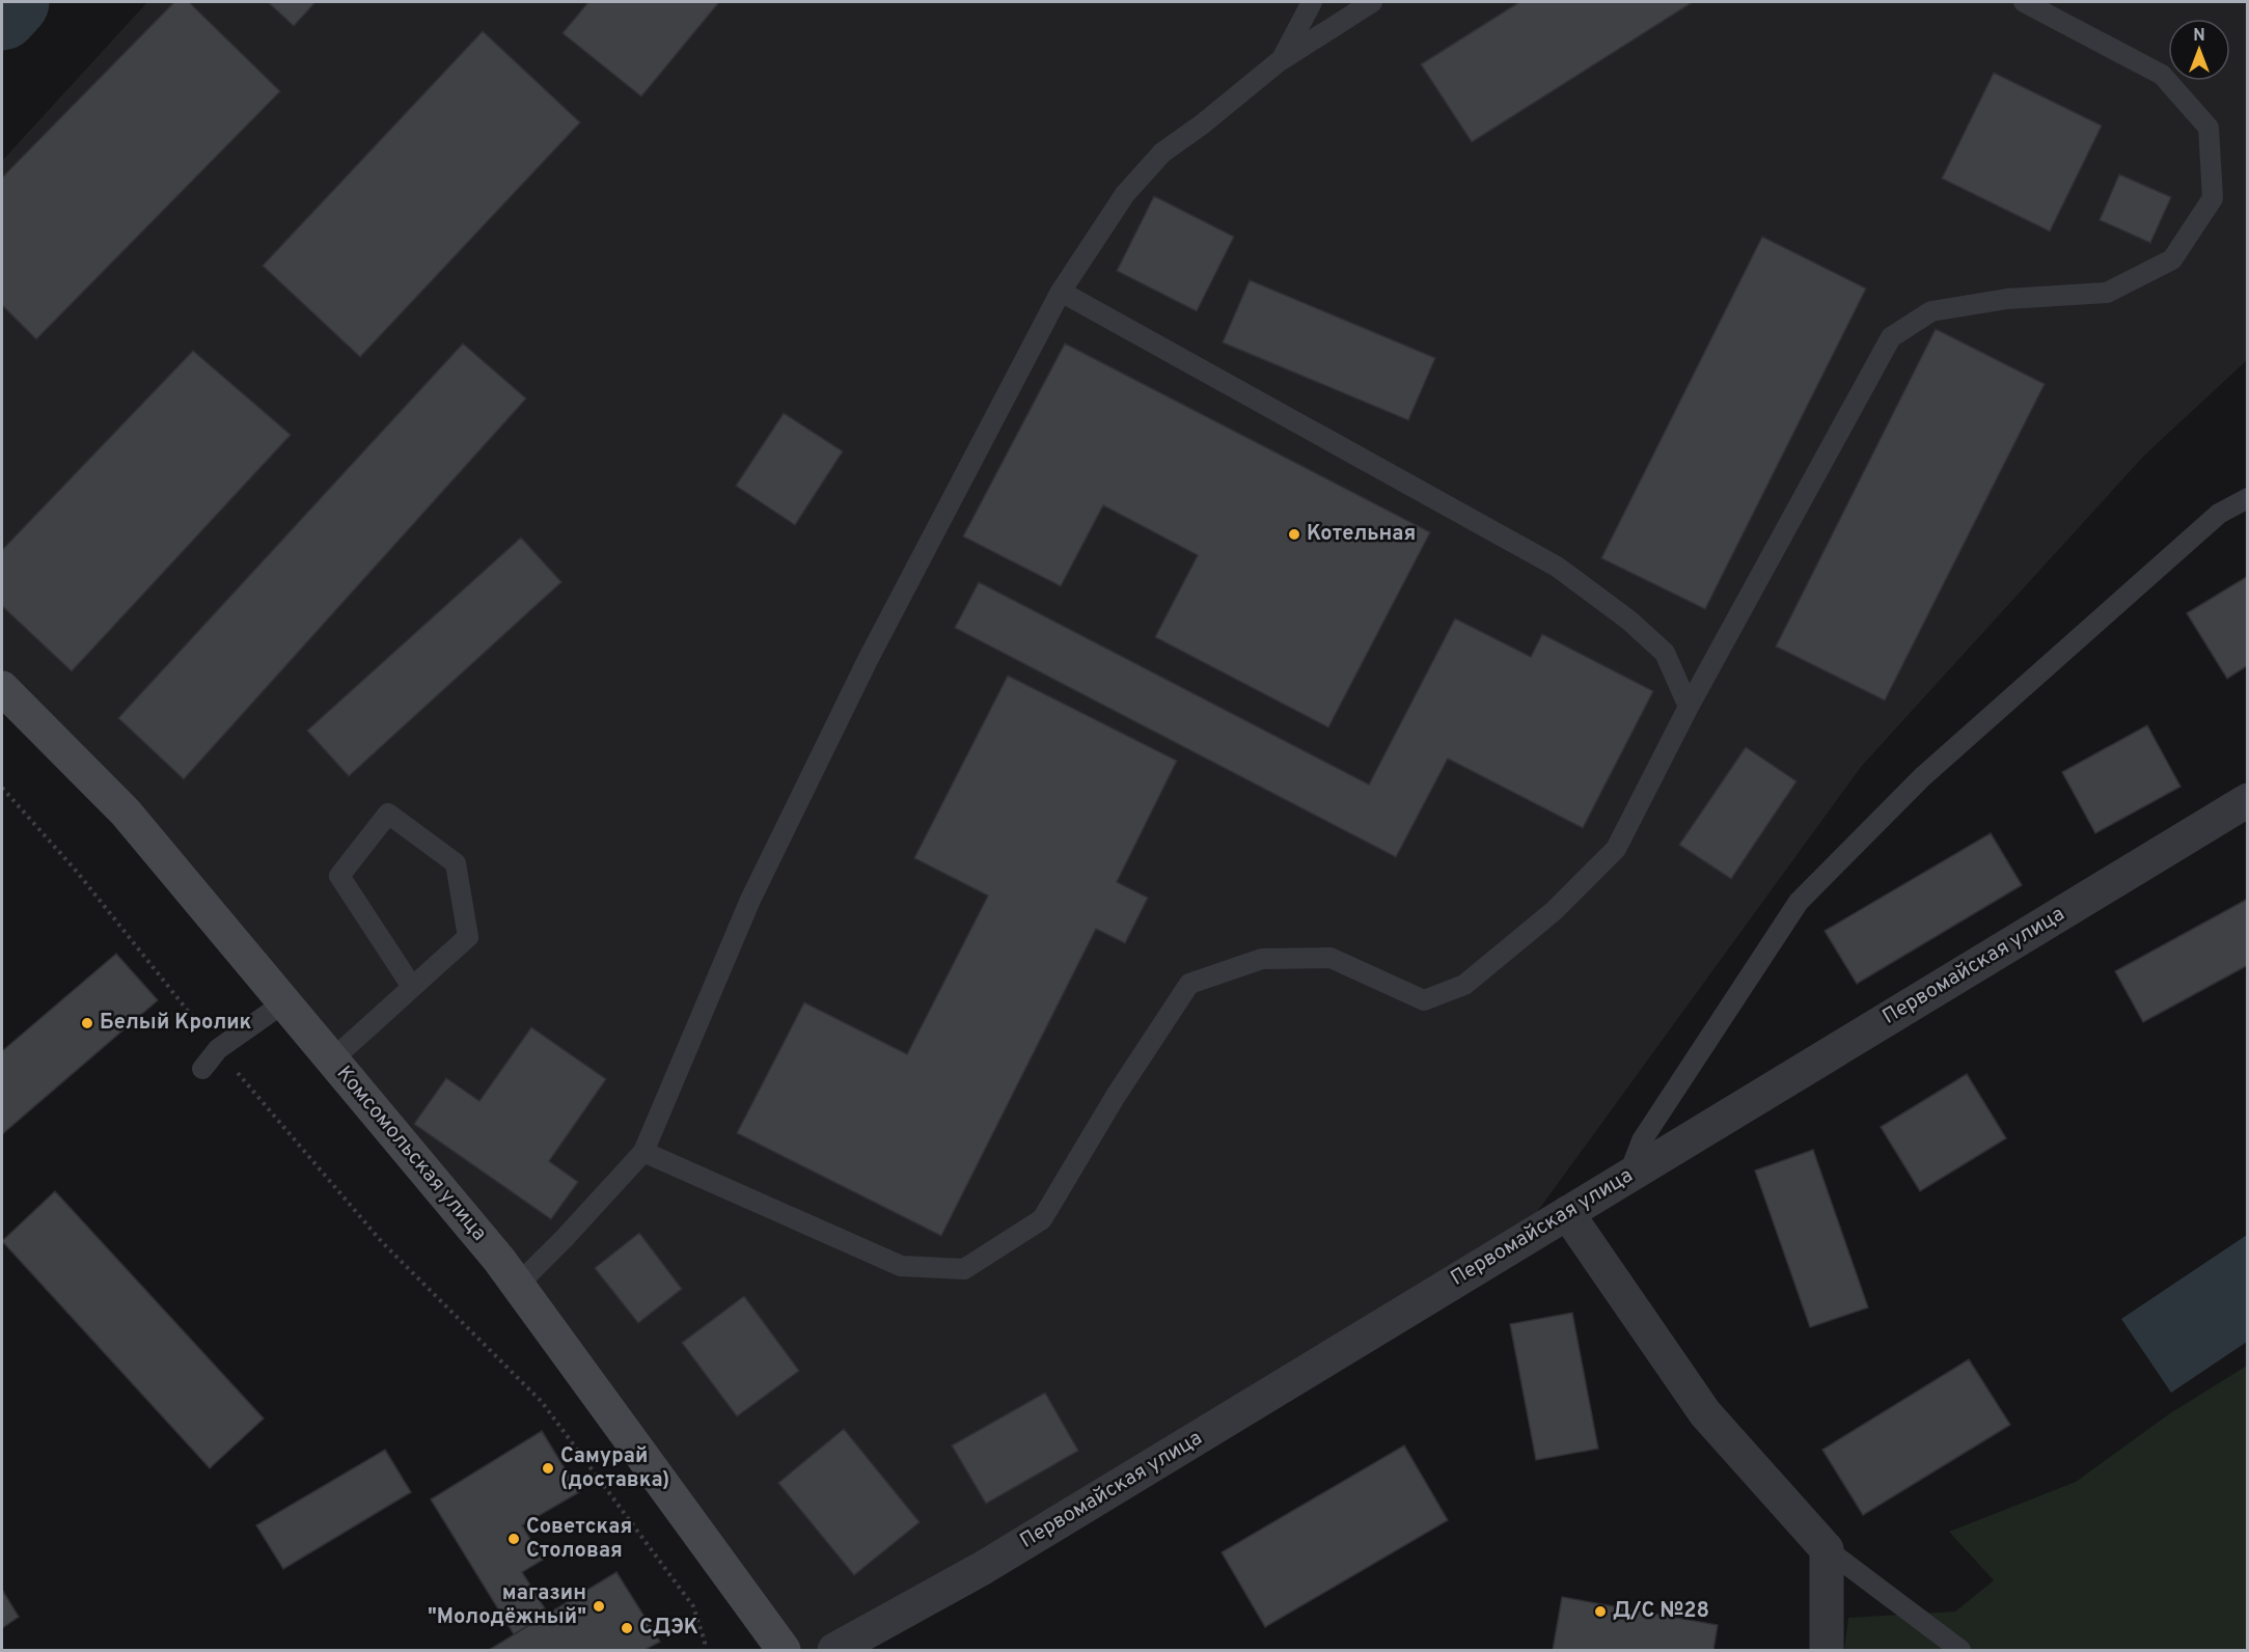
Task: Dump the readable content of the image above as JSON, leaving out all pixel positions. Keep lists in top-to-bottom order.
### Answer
{
  "streets": {
    "main road": ["Комсомольская улица"],
    "street": ["Первомайская улица"]
  },
  "places": [
    "Котельная",
    "Белый Кролик",
    "Самурай (доставка)",
    "Советская Столовая",
    "магазин \"Молодёжный\"",
    "Д/С №28",
    "СДЭК"
  ],
  "north": "top"
}
